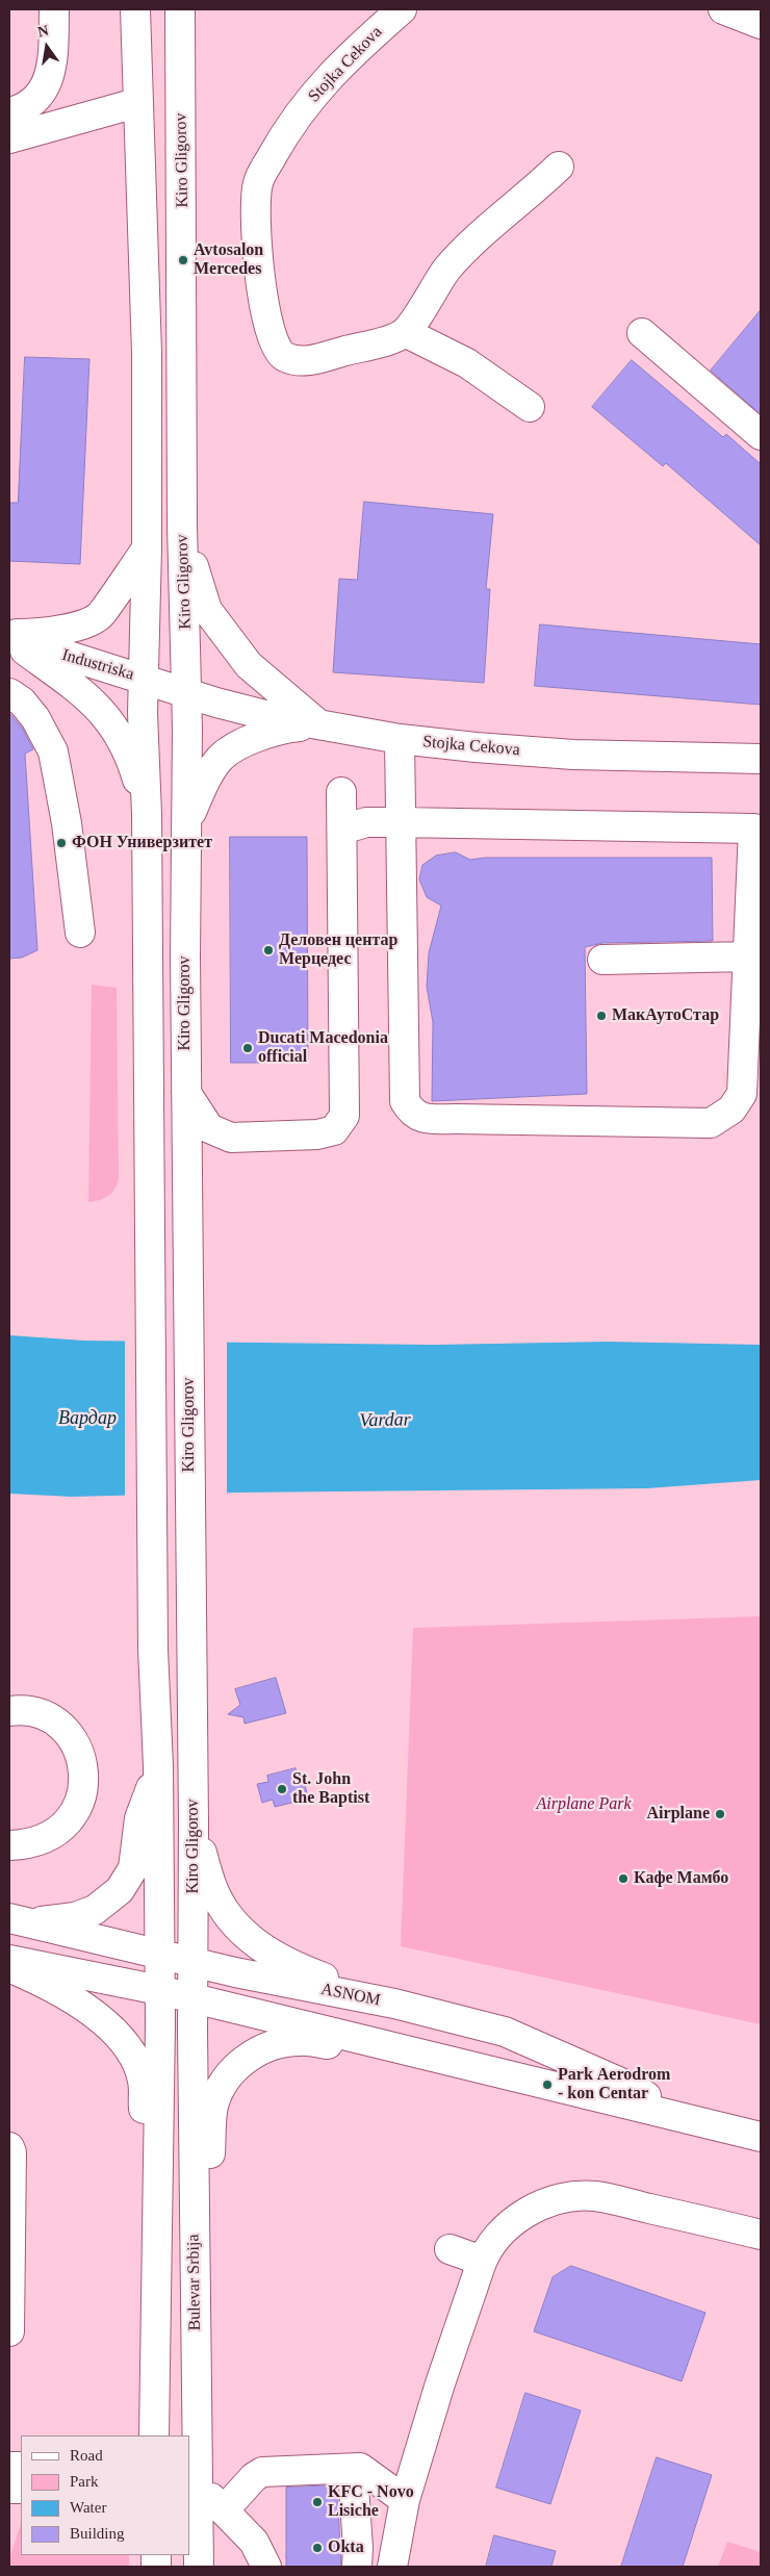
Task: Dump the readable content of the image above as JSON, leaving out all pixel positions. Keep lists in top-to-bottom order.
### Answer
{
  "streets": {
    "street": [
      "Stojka Cekova",
      "Kiro Gligorov",
      "Industriska",
      "ASNOM",
      "Bulevar Srbija"
    ]
  },
  "crossings": [
    ["Stojka Cekova", "Kiro Gligorov"],
    ["Stojka Cekova", "Industriska"],
    ["Kiro Gligorov", "Industriska"],
    ["Kiro Gligorov", "ASNOM"],
    ["Kiro Gligorov", "Bulevar Srbija"],
    ["ASNOM", "Bulevar Srbija"]
  ],
  "water": ["Вардар", "Vardar"],
  "parks": ["Airplane Park"],
  "places": [
    "Avtosalon Mercedes",
    "ФОН Универзитет",
    "Деловен центар Мерцедес",
    "МакАутоСтар",
    "Ducati Macedonia official",
    "St. John the Baptist",
    "Airplane",
    "Кафе Мамбо",
    "Park Aerodrom - kon Centar",
    "KFC - Novo Lisiche",
    "Okta"
  ],
  "legend": [
    "Road",
    "Park",
    "Water",
    "Building"
  ],
  "north": "top"
}
